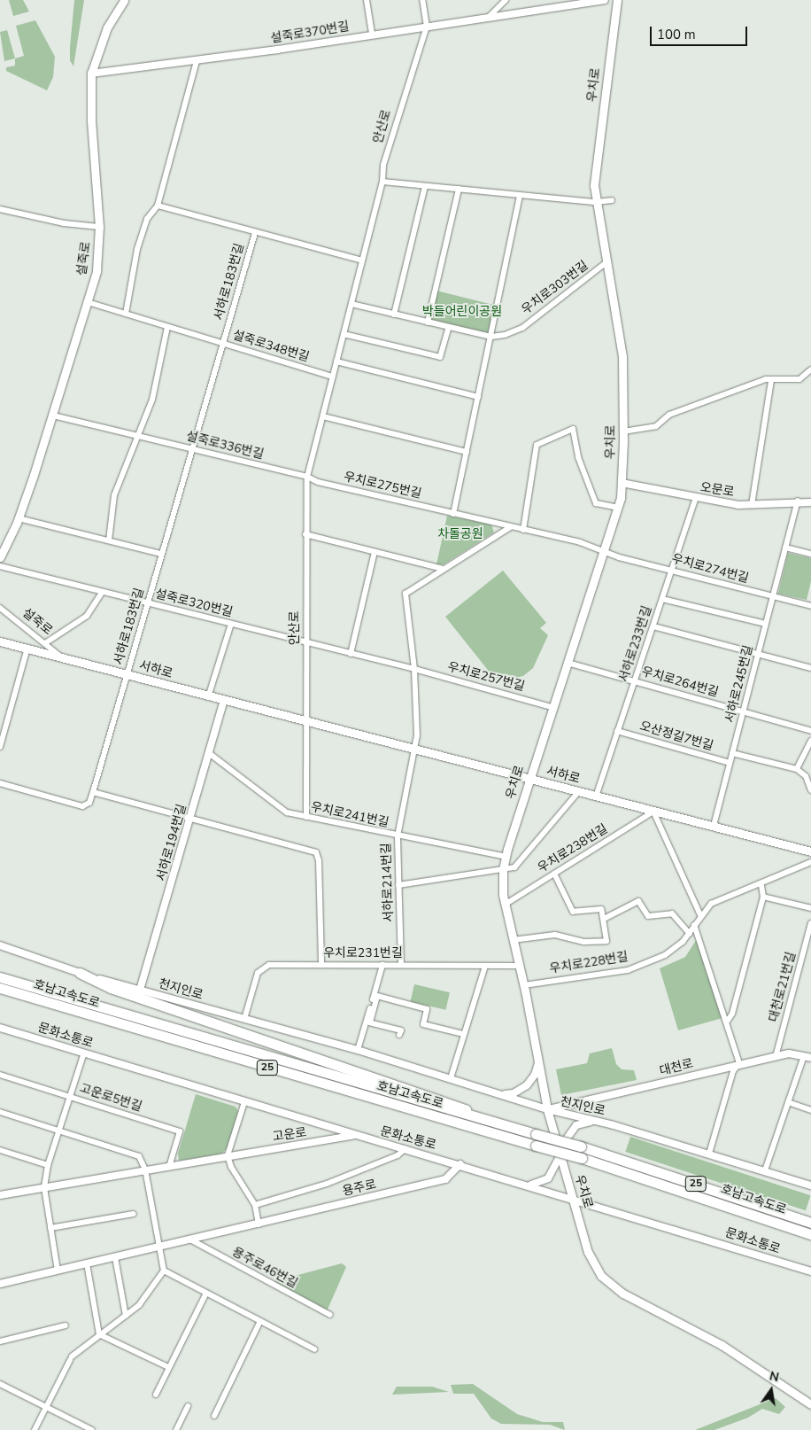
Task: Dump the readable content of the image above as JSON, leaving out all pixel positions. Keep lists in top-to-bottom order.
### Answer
{
  "streets": {
    "highway": ["호남고속도로", "25"],
    "main road": ["우치로", "설죽로", "서하로"],
    "street": [
      "설죽로370번길",
      "안산로",
      "서하로183번길",
      "우치로303번길",
      "설죽로348번길",
      "설죽로336번길",
      "우치로275번길",
      "오문로",
      "우치로274번길",
      "설죽로320번길",
      "서하로233번길",
      "우치로257번길",
      "우치로264번길",
      "서하로245번길",
      "오산정길7번길",
      "우치로241번길",
      "서하로194번길",
      "우치로238번길",
      "서하로214번길",
      "우치로231번길",
      "우치로228번길",
      "대천로21번길",
      "천지인로",
      "문화소통로",
      "대천로",
      "고운로5번길",
      "고운로",
      "용주로",
      "용주로46번길"
    ]
  },
  "crossings": [
    ["설죽로370번길", "안산로"],
    ["설죽로370번길", "설죽로"],
    ["우치로", "우치로303번길"],
    ["우치로", "우치로275번길"],
    ["우치로", "오문로"],
    ["우치로", "우치로274번길"],
    ["우치로", "서하로"],
    ["우치로", "우치로257번길"],
    ["우치로", "우치로264번길"],
    ["우치로", "우치로241번길"],
    ["우치로", "우치로238번길"],
    ["우치로", "우치로231번길"],
    ["우치로", "우치로228번길"],
    ["우치로", "천지인로"],
    ["우치로", "문화소통로"],
    ["우치로", "대천로"],
    ["안산로", "우치로303번길"],
    ["안산로", "설죽로348번길"],
    ["안산로", "설죽로336번길"],
    ["안산로", "우치로275번길"],
    ["안산로", "설죽로320번길"],
    ["안산로", "서하로"],
    ["안산로", "우치로257번길"],
    ["설죽로", "설죽로348번길"],
    ["설죽로", "설죽로336번길"],
    ["설죽로", "서하로"],
    ["서하로183번길", "설죽로348번길"],
    ["서하로183번길", "설죽로336번길"],
    ["서하로183번길", "설죽로320번길"],
    ["서하로183번길", "서하로"],
    ["설죽로336번길", "우치로275번길"],
    ["우치로275번길", "우치로274번길"],
    ["오문로", "서하로233번길"],
    ["오문로", "서하로245번길"],
    ["우치로274번길", "서하로233번길"],
    ["우치로274번길", "서하로245번길"],
    ["설죽로320번길", "우치로257번길"],
    ["서하로233번길", "서하로"],
    ["서하로233번길", "우치로264번길"],
    ["서하로233번길", "오산정길7번길"],
    ["서하로", "서하로245번길"],
    ["서하로", "서하로194번길"],
    ["서하로", "우치로238번길"],
    ["서하로", "서하로214번길"],
    ["우치로264번길", "서하로245번길"],
    ["서하로245번길", "오산정길7번길"],
    ["우치로241번길", "서하로194번길"],
    ["우치로241번길", "서하로214번길"],
    ["서하로194번길", "천지인로"],
    ["서하로214번길", "우치로231번길"],
    ["우치로231번길", "천지인로"],
    ["대천로21번길", "대천로"],
    ["천지인로", "대천로"],
    ["문화소통로", "고운로"],
    ["문화소통로", "용주로"],
    ["고운로5번길", "고운로"],
    ["용주로", "용주로46번길"]
  ],
  "parks": ["박들어린이공원", "차돌공원"],
  "scale_bar": "100 m",
  "north": "top"
}
